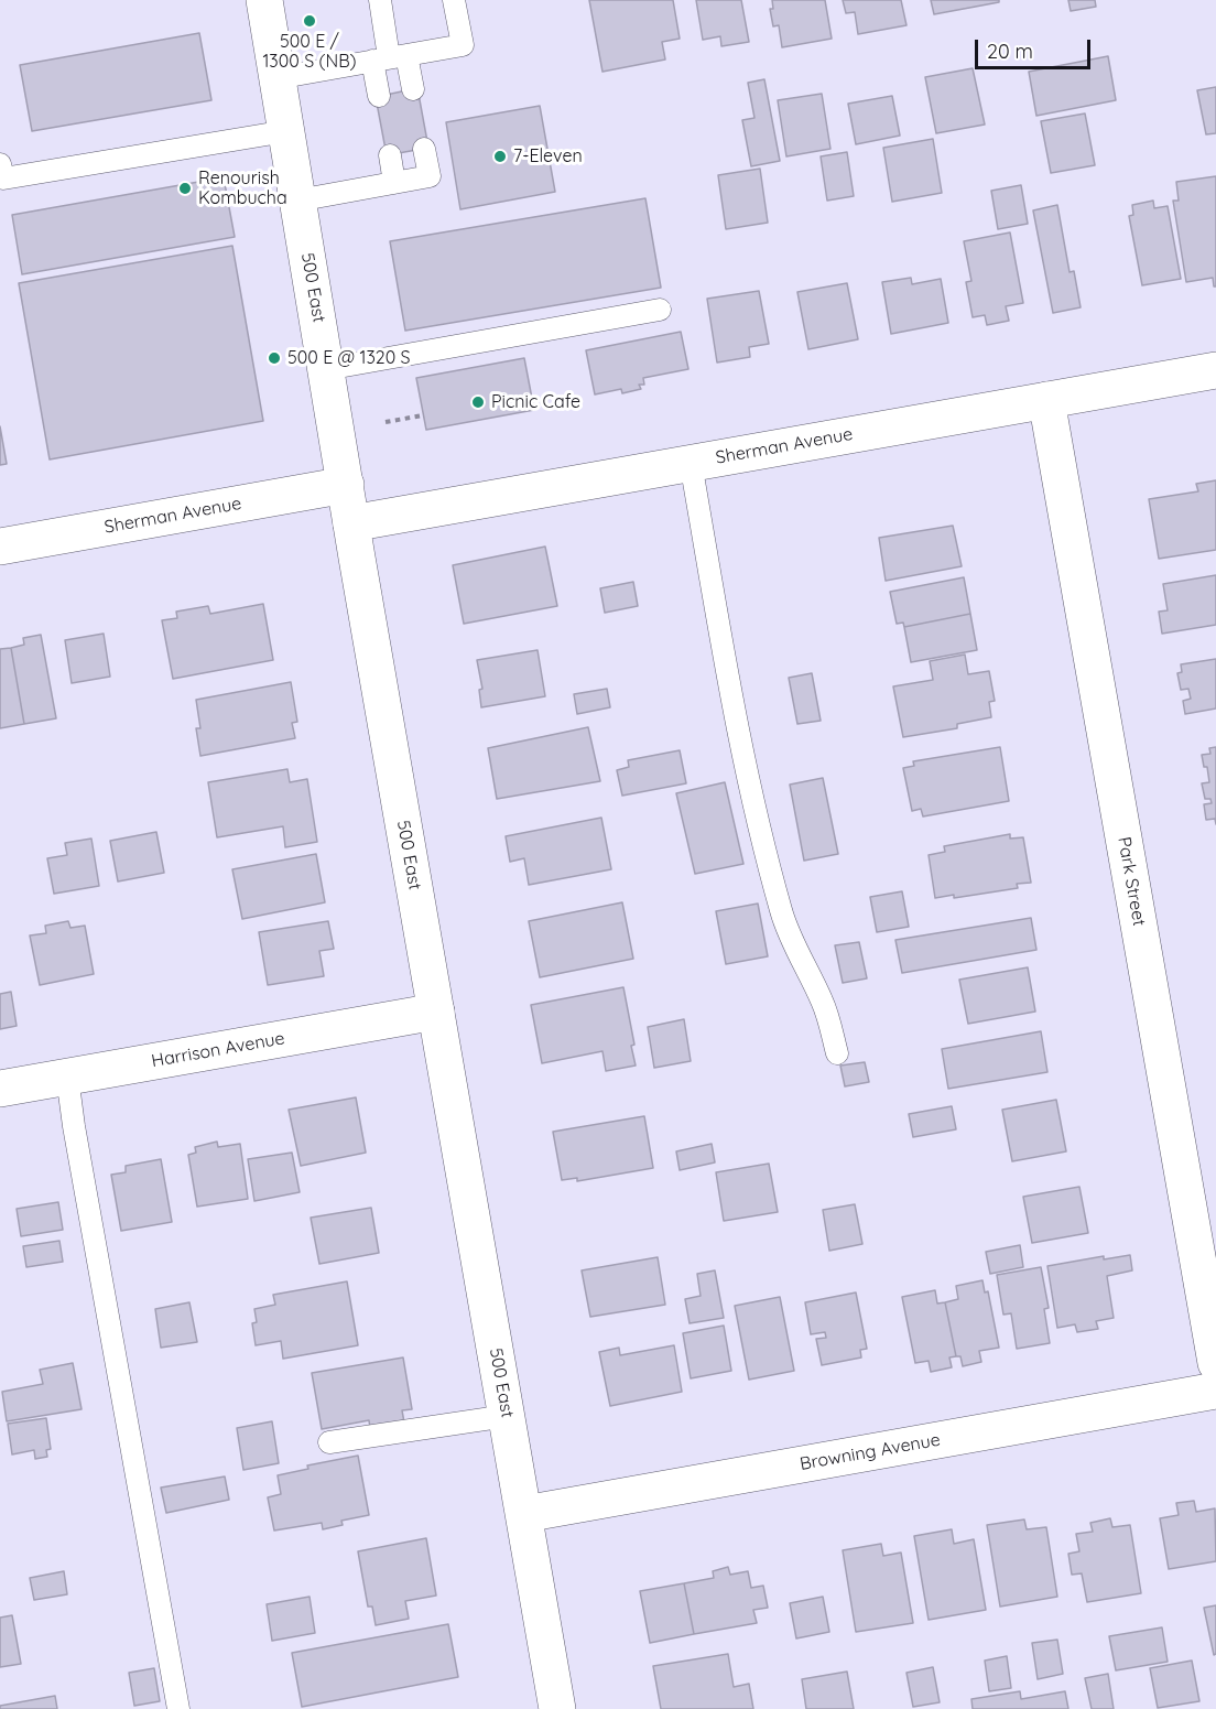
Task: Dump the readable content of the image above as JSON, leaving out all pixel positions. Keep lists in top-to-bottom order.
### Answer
{
  "streets": {
    "street": [
      "500 East",
      "Sherman Avenue",
      "Park Street",
      "Harrison Avenue",
      "Browning Avenue"
    ]
  },
  "crossings": [
    ["500 East", "Sherman Avenue"],
    ["500 East", "Harrison Avenue"],
    ["500 East", "Browning Avenue"],
    ["Sherman Avenue", "Park Street"]
  ],
  "places": [
    "500 E / 1300 S (NB)",
    "7-Eleven",
    "Renourish Kombucha",
    "500 E @ 1320 S",
    "Picnic Cafe"
  ],
  "scale_bar": "20 m"
}
